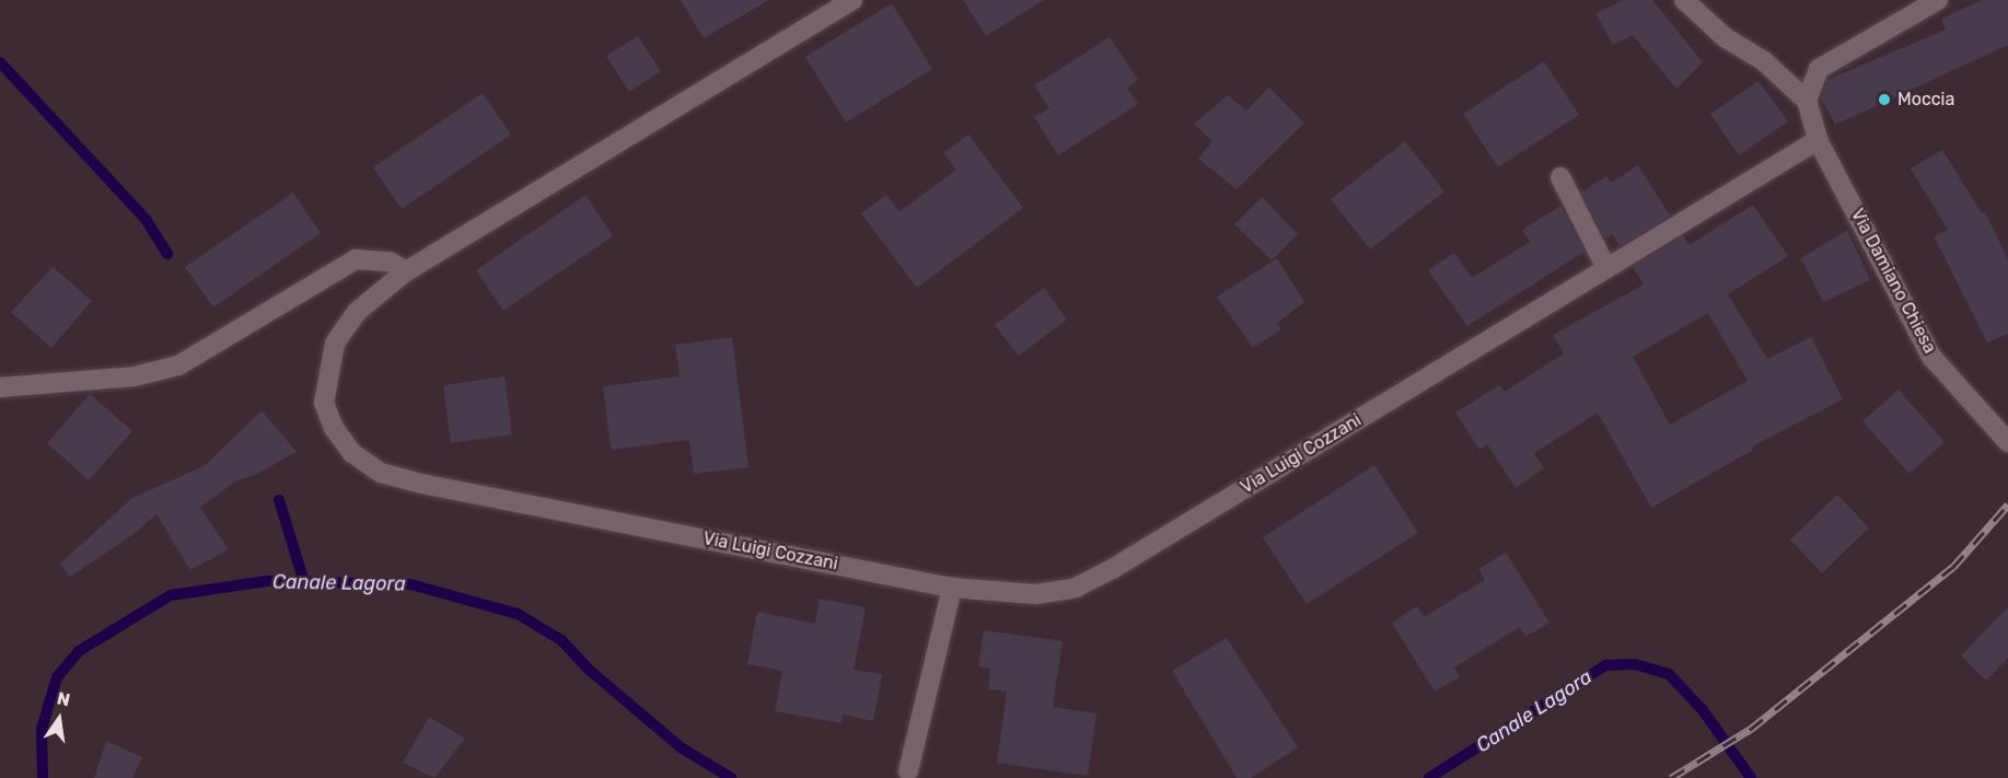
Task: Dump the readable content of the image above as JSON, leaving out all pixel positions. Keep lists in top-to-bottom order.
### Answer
{
  "streets": {
    "street": ["Via Damiano Chiesa", "Via Luigi Cozzani"]
  },
  "crossings": [
    ["Via Damiano Chiesa", "Via Luigi Cozzani"]
  ],
  "water": ["Canale Lagora"],
  "places": ["Moccia"],
  "north": "top"
}
